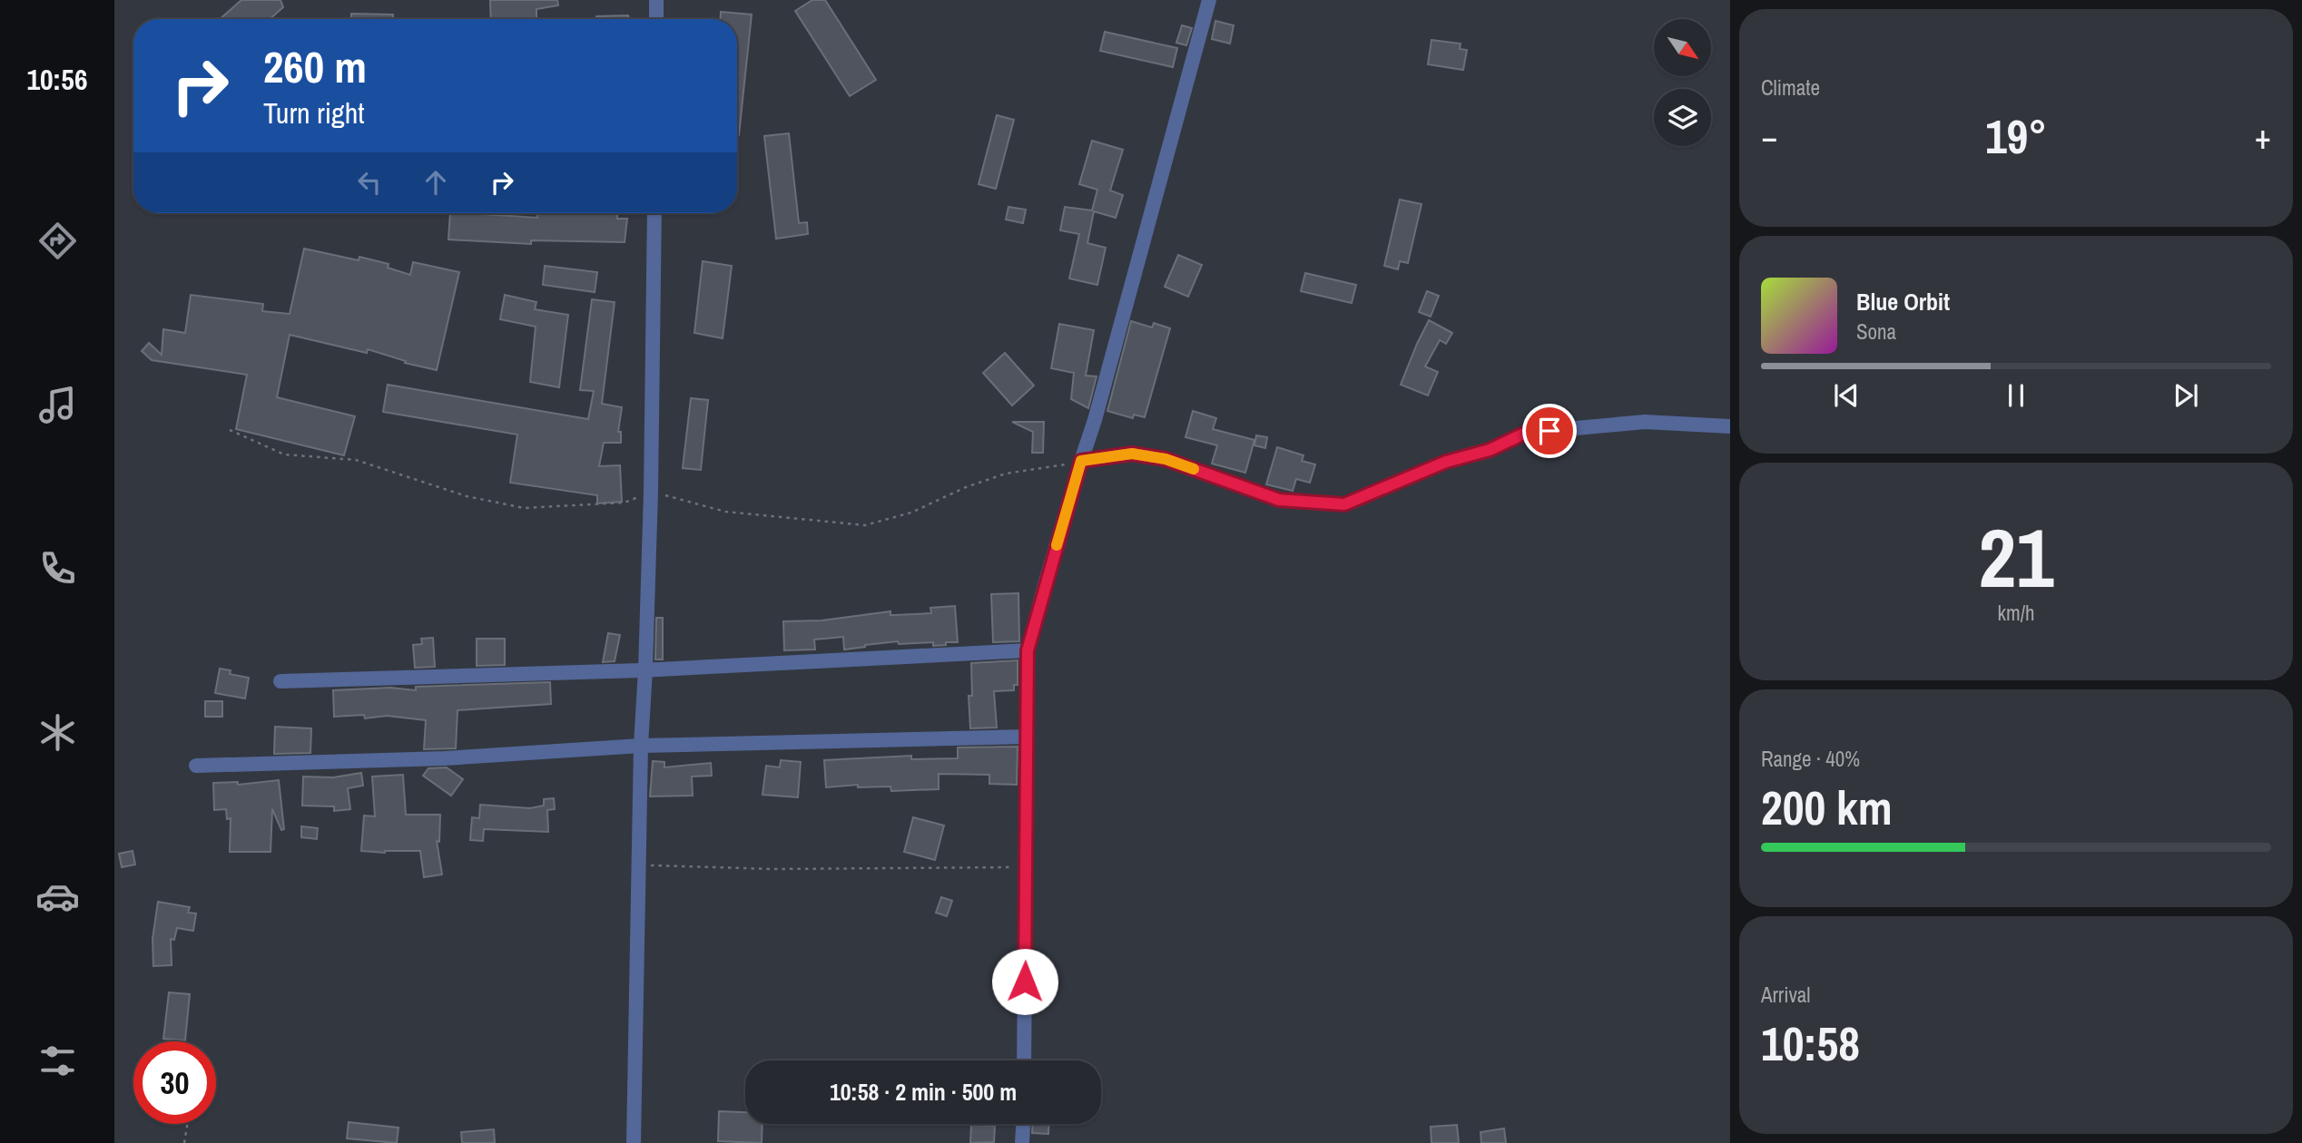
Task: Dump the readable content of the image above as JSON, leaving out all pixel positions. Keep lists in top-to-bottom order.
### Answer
{
  "north": "bottom right",
  "page": {
    "tabs": "10:56",
    "tile": [
      "Climate",
      ["21", "km/h"],
      ["Range · 40%", "200 km"],
      ["Arrival", "10:58"]
    ],
    "turn": ["260 m", "Turn right"],
    "heat": ["−", "19°", "+"],
    "song": ["Blue Orbit", "Sona"],
    "limit": "30",
    "trip": "10:58 · 2 min · 500 m"
  }
}
